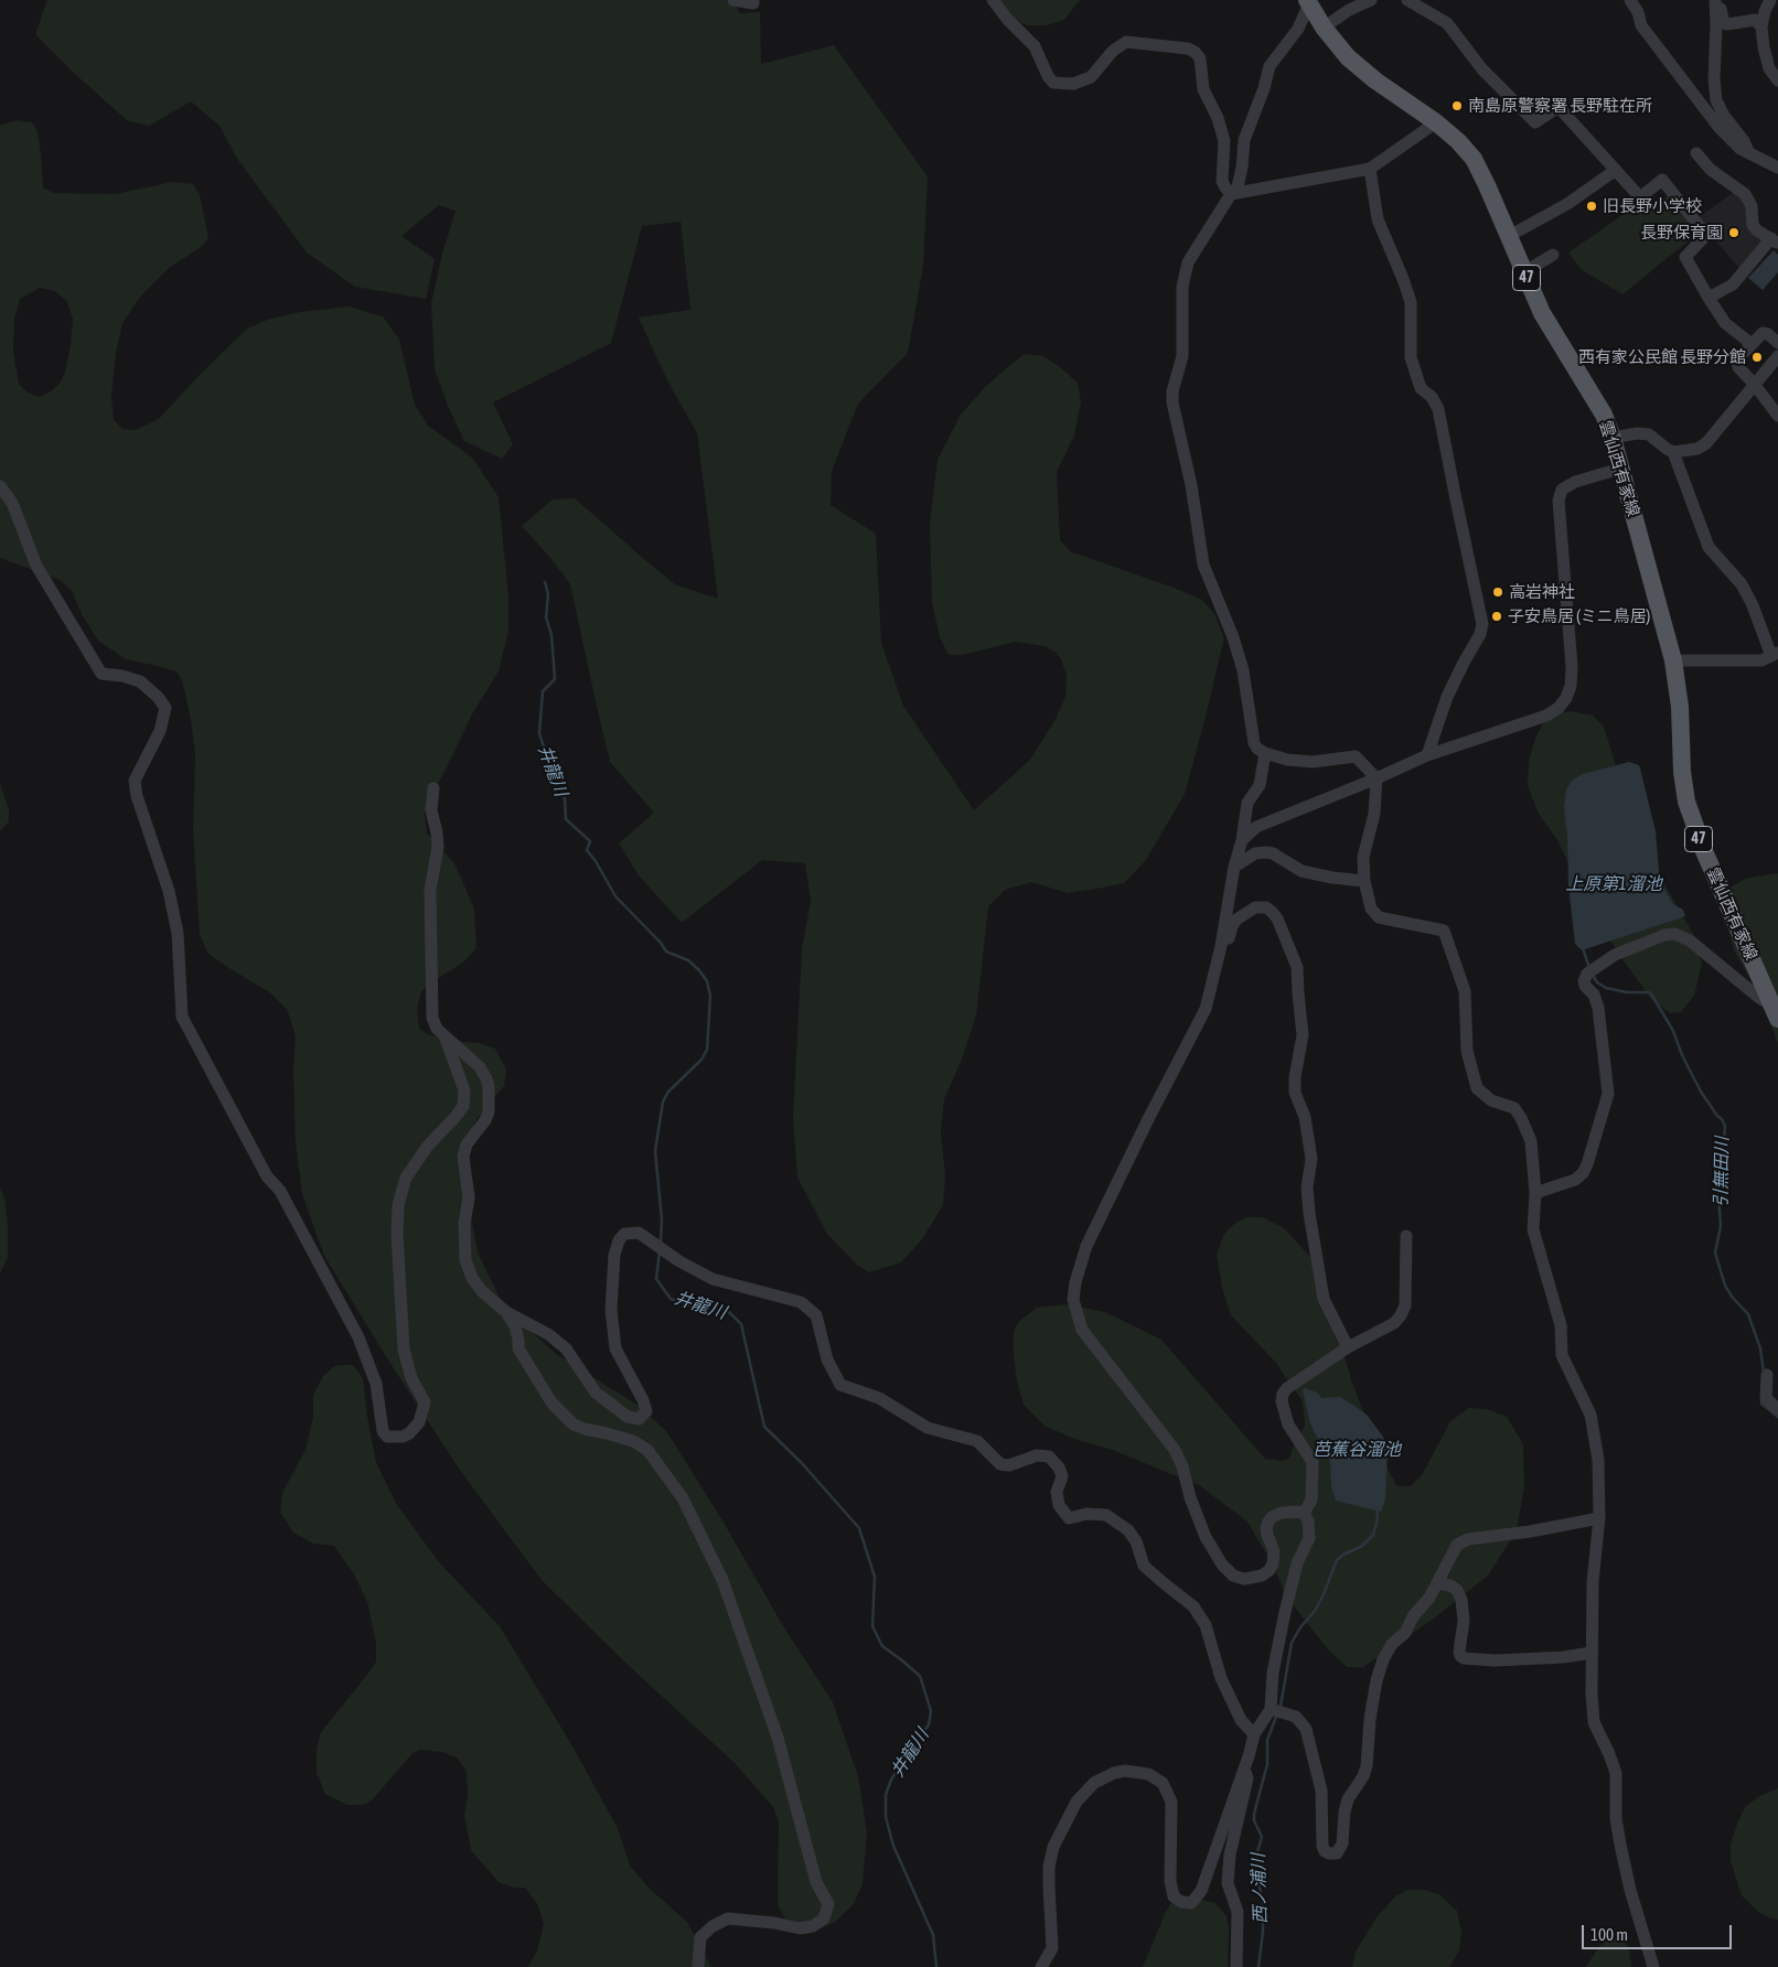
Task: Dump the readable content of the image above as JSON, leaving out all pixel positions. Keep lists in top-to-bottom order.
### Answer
{
  "streets": {
    "main road": ["47", "雲仙西有家線"]
  },
  "water": [
    "井龍川",
    "上原第1溜池",
    "引無田川",
    "芭蕉谷溜池",
    "西ノ浦川"
  ],
  "places": [
    "南島原警察署 長野駐在所",
    "旧長野小学校",
    "長野保育園",
    "西有家公民館 長野分館",
    "高岩神社",
    "子安鳥居 (ミニ鳥居)"
  ],
  "scale_bar": "100 m"
}
